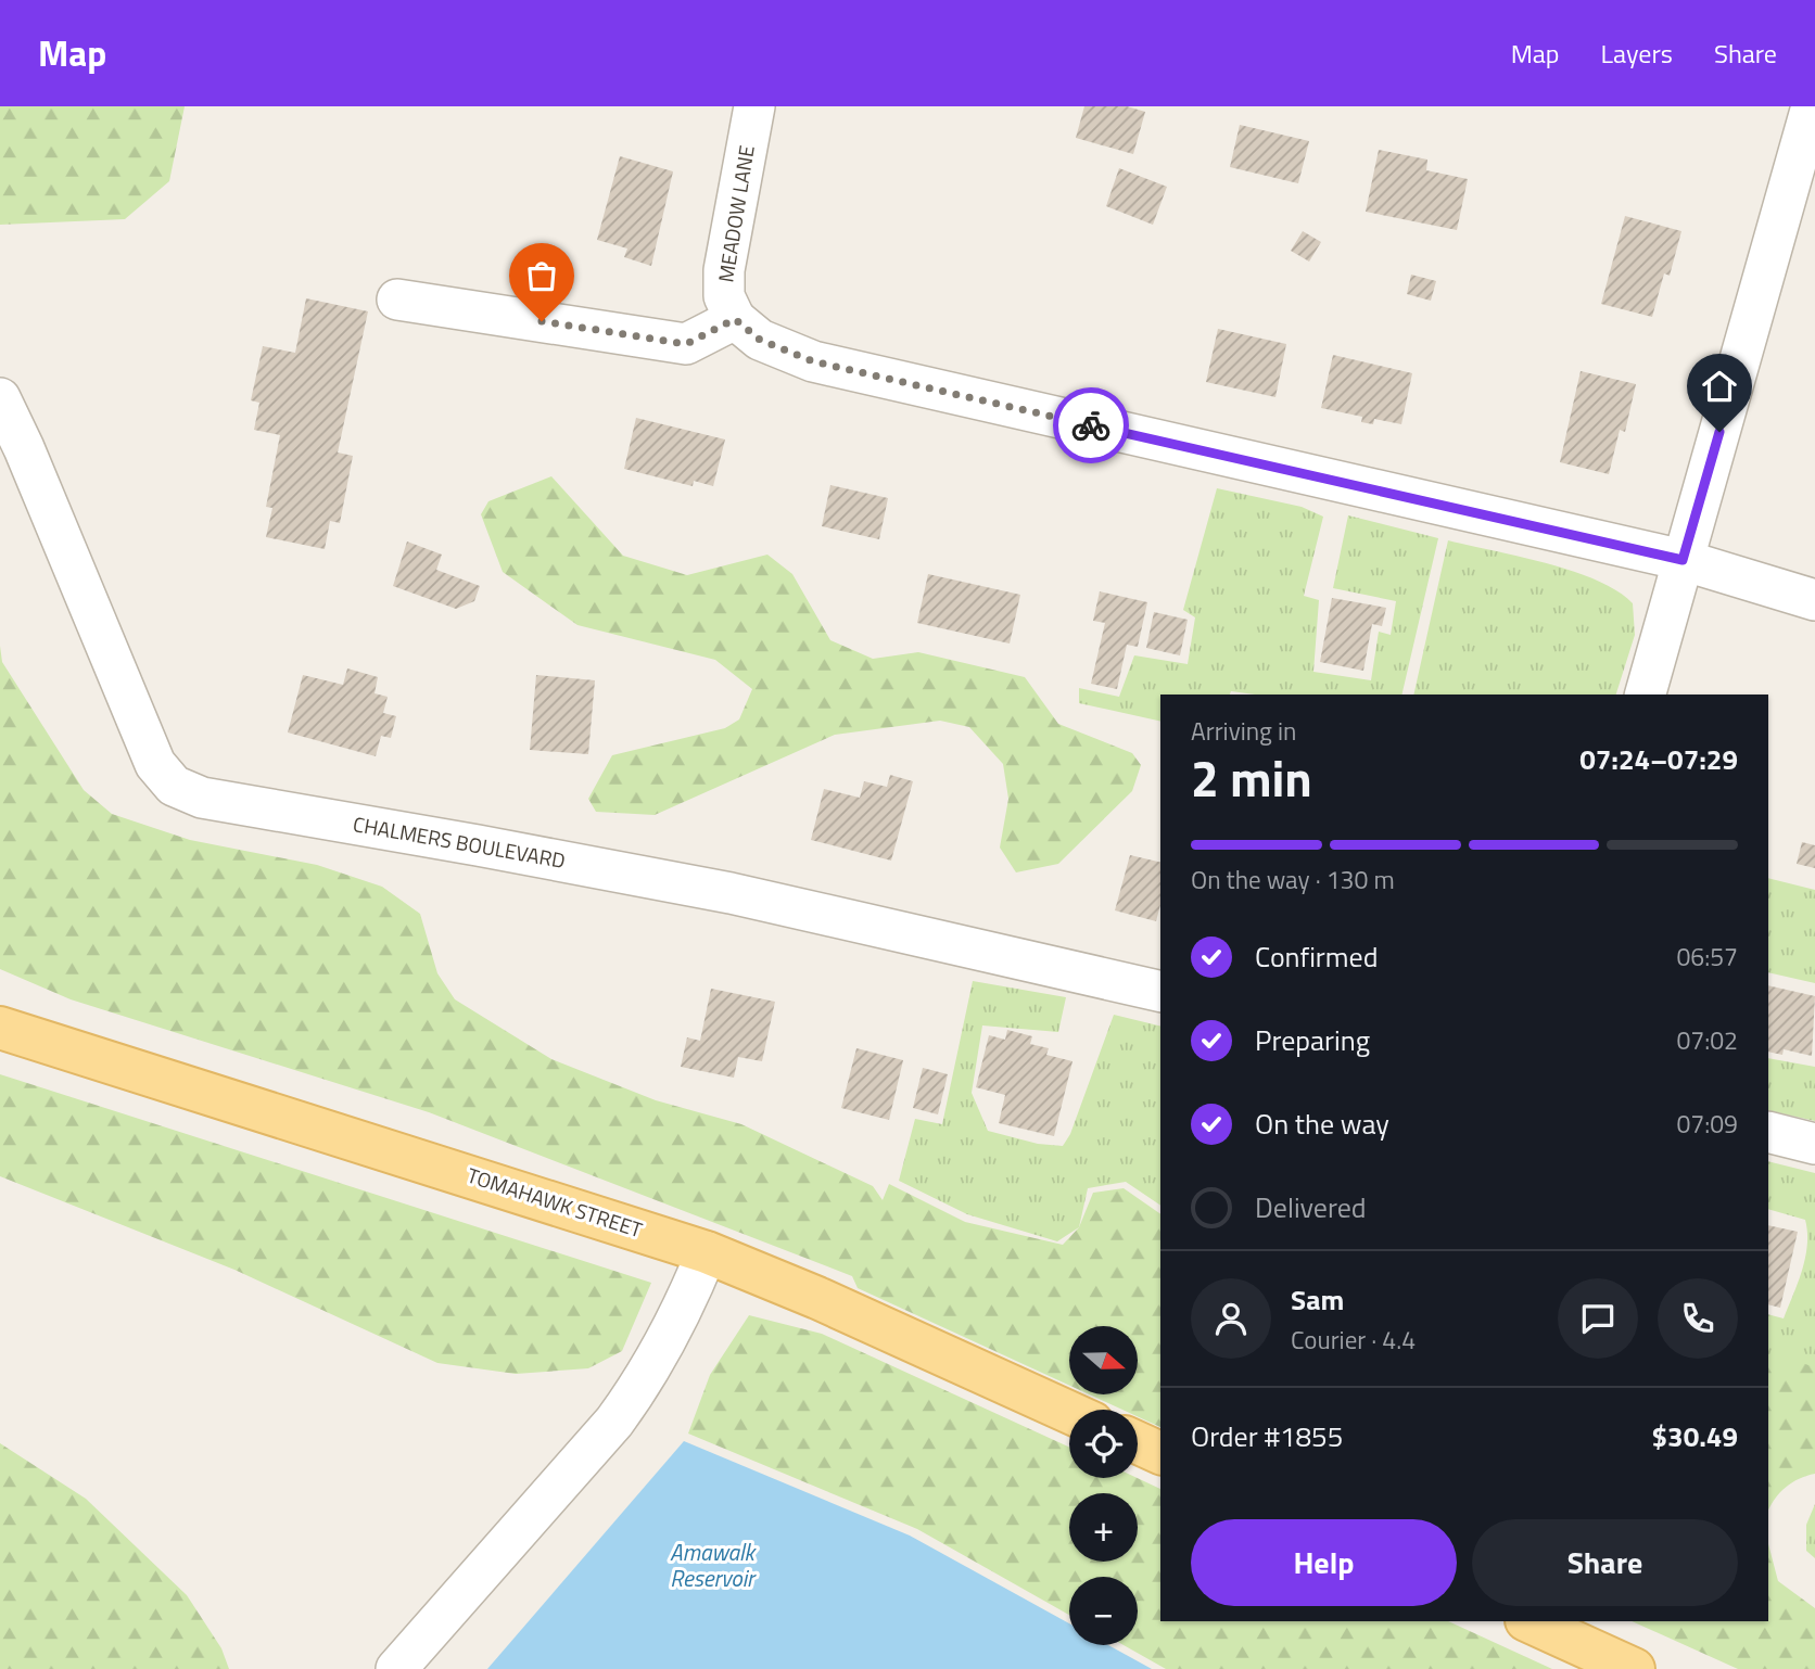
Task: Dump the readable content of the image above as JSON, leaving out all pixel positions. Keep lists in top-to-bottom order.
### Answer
{
  "streets": {
    "main road": ["TOMAHAWK STREET"],
    "street": ["MEADOW LANE", "CHALMERS BOULEVARD"]
  },
  "water": ["Amawalk Reservoir"],
  "north": "right",
  "page": {
    "header": "Map",
    "nav": ["Map", "Layers", "Share"],
    "heading": ["2 min", "Arriving in", "07:24–07:29"],
    "panel": [
      "Sam",
      "Courier · 4.4",
      "Order #1855",
      "$30.49"
    ],
    "bar": "On the way · 130 m",
    "list": [
      ["Confirmed", "06:57"],
      ["Preparing", "07:02"],
      ["On the way", "07:09"],
      "Delivered"
    ],
    "map_buttons": ["+", "−"],
    "buttons": ["Help", "Share"]
  }
}
